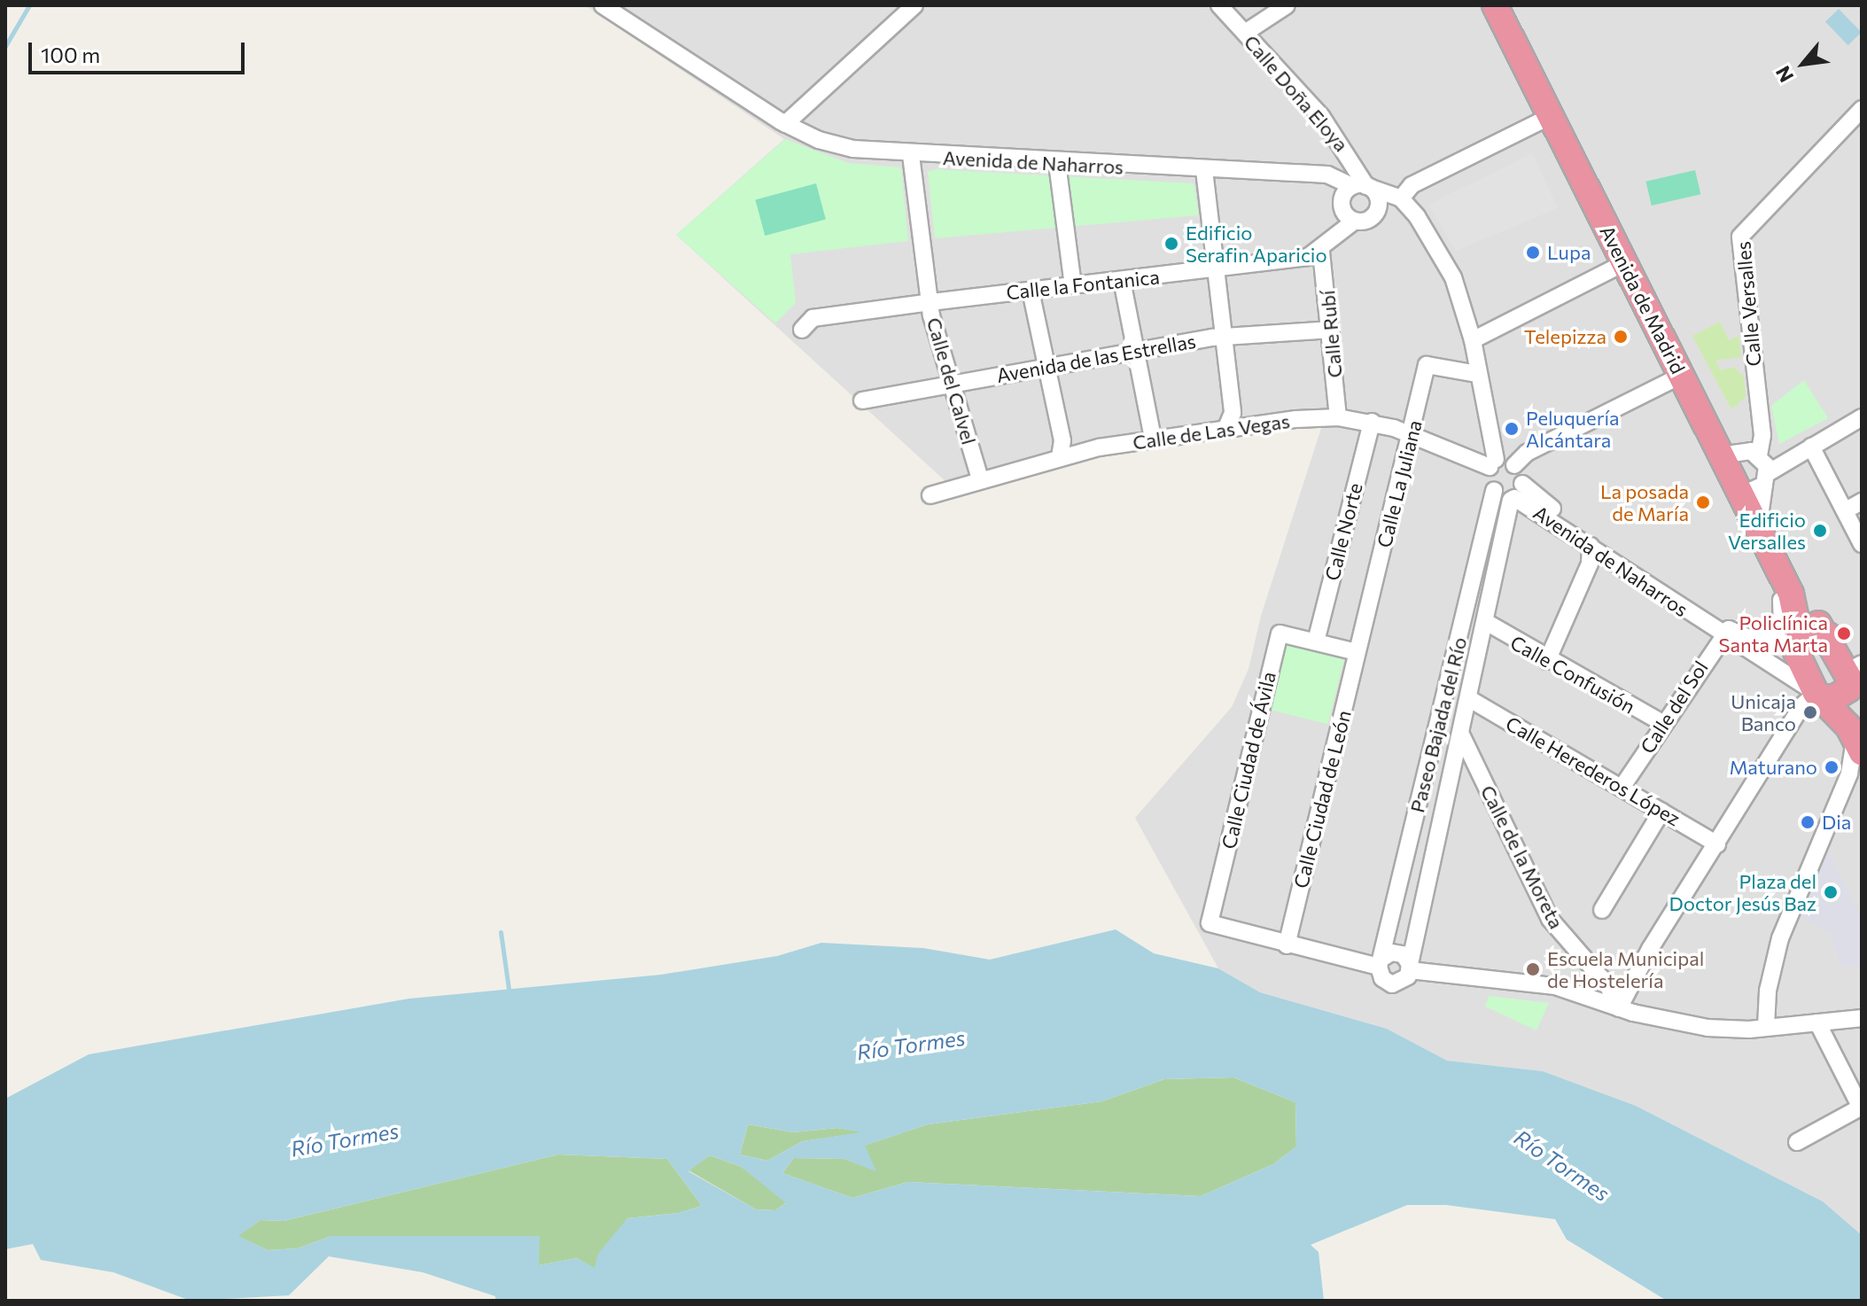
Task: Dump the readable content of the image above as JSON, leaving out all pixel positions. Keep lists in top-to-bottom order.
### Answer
{
  "streets": {
    "highway": ["Avenida de Madrid"],
    "street": [
      "Calle Doña Eloya",
      "Avenida de Naharros",
      "Calle la Fontanica",
      "Calle Versalles",
      "Calle Rubí",
      "Avenida de las Estrellas",
      "Calle del Calvel",
      "Calle de Las Vegas",
      "Calle La Juliana",
      "Calle Norte",
      "Calle Confusión",
      "Calle del Sol",
      "Paseo Bajada del Río",
      "Calle Ciudad de Ávila",
      "Calle Herederos López",
      "Calle Ciudad de León",
      "Calle de la Moreta"
    ]
  },
  "crossings": [
    ["Calle Doña Eloya", "Avenida de Naharros"],
    ["Calle Doña Eloya", "Calle la Fontanica"],
    ["Avenida de Naharros", "Calle la Fontanica"],
    ["Avenida de Naharros", "Avenida de Madrid"],
    ["Avenida de Naharros", "Calle del Calvel"],
    ["Avenida de Naharros", "Calle de Las Vegas"],
    ["Avenida de Naharros", "Calle La Juliana"],
    ["Avenida de Naharros", "Calle del Sol"],
    ["Avenida de Naharros", "Paseo Bajada del Río"],
    ["Calle la Fontanica", "Calle Rubí"],
    ["Calle la Fontanica", "Calle del Calvel"],
    ["Calle Rubí", "Avenida de las Estrellas"],
    ["Calle Rubí", "Calle de Las Vegas"],
    ["Avenida de las Estrellas", "Calle del Calvel"],
    ["Calle del Calvel", "Calle de Las Vegas"],
    ["Calle de Las Vegas", "Calle La Juliana"],
    ["Calle de Las Vegas", "Calle Norte"],
    ["Calle La Juliana", "Calle Ciudad de León"],
    ["Calle Norte", "Calle Ciudad de Ávila"],
    ["Calle Confusión", "Calle del Sol"],
    ["Calle Confusión", "Paseo Bajada del Río"],
    ["Calle del Sol", "Calle Herederos López"],
    ["Paseo Bajada del Río", "Calle Herederos López"],
    ["Paseo Bajada del Río", "Calle de la Moreta"],
    ["Calle Ciudad de Ávila", "Calle Ciudad de León"]
  ],
  "water": ["Río Tormes"],
  "places": [
    "Edificio Serafin Aparicio",
    "Lupa",
    "Telepizza",
    "Peluquería Alcántara",
    "La posada de María",
    "Edificio Versalles",
    "Policlínica Santa Marta",
    "Unicaja Banco",
    "Maturano",
    "Dia",
    "Plaza del Doctor Jesús Baz",
    "Escuela Municipal de Hostelería"
  ],
  "scale_bar": "100 m",
  "north": "bottom left"
}
